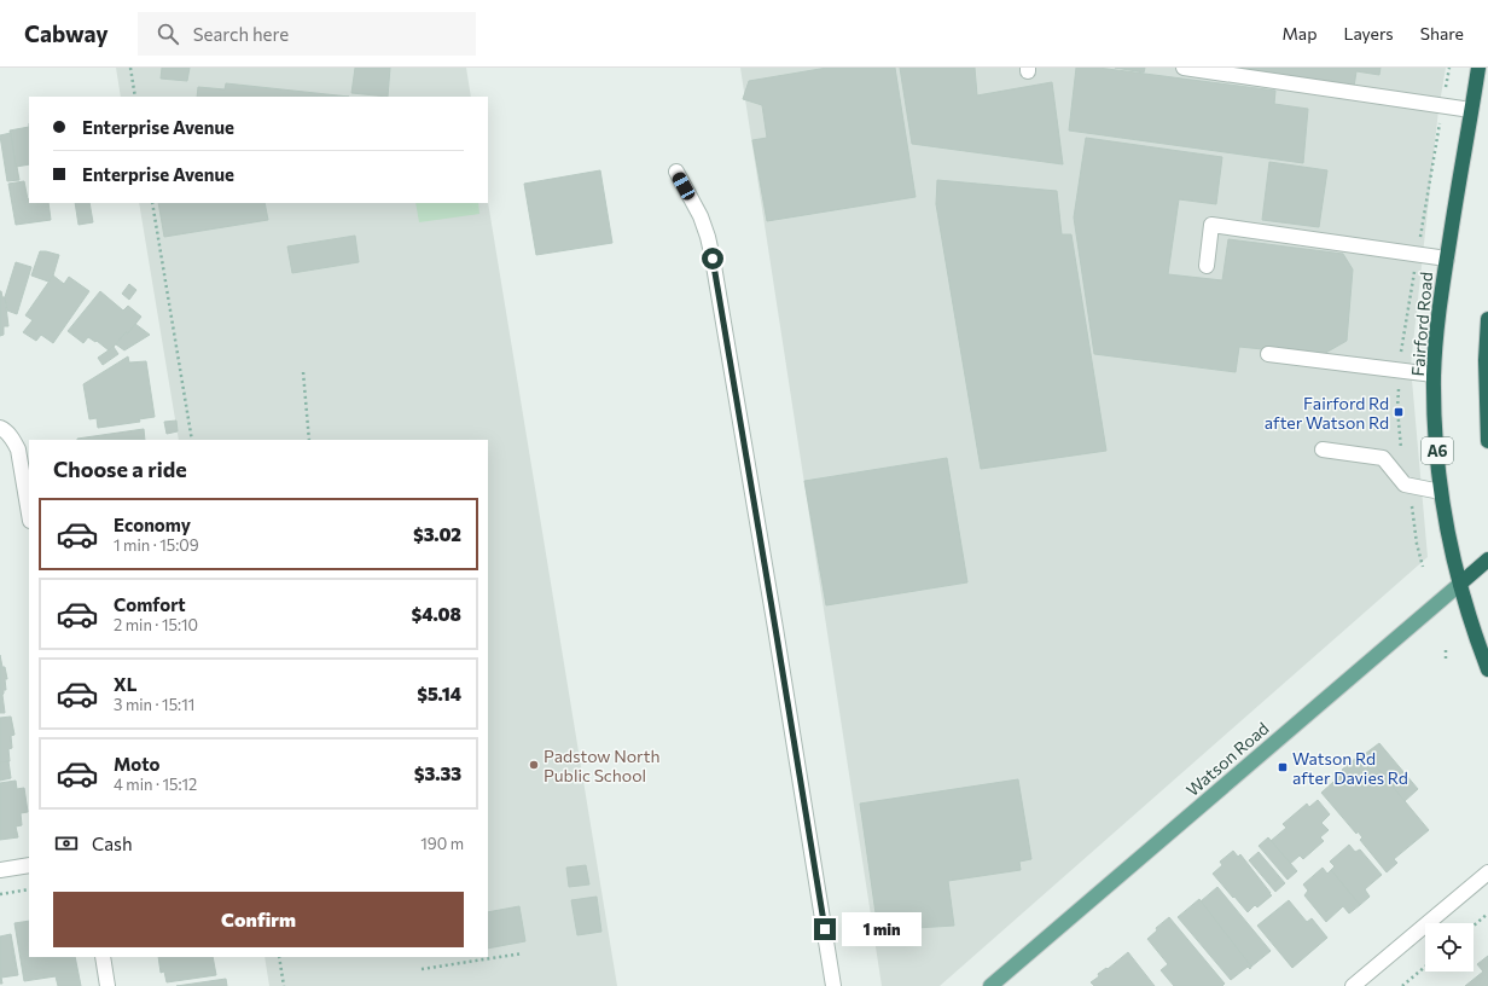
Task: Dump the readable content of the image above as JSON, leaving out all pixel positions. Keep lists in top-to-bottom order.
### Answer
{
  "streets": {
    "highway": ["Fairford Road", "A6", "Watson Road"]
  },
  "crossings": [
    ["Fairford Road", "A6"],
    ["Fairford Road", "Watson Road"],
    ["A6", "Watson Road"]
  ],
  "places": {
    "transit": ["Fairford Rd after Watson Rd", "Watson Rd after Davies Rd"],
    "other": ["Padstow North Public School"]
  },
  "page": {
    "header": "Cabway",
    "search": "Search here",
    "nav": ["Map", "Layers", "Share"],
    "banner": ["Enterprise Avenue", "Enterprise Avenue"],
    "heading": "Choose a ride",
    "list": [
      {
        "name": "Economy",
        "note": "1 min · 15:09",
        "value": "$3.02"
      },
      {
        "name": "Comfort",
        "note": "2 min · 15:10",
        "value": "$4.08"
      },
      {
        "name": "XL",
        "note": "3 min · 15:11",
        "value": "$5.14"
      },
      {
        "name": "Moto",
        "note": "4 min · 15:12",
        "value": "$3.33"
      }
    ],
    "pay": ["Cash", "190 m"],
    "buttons": "Confirm",
    "bubble": "1 min"
  }
}
